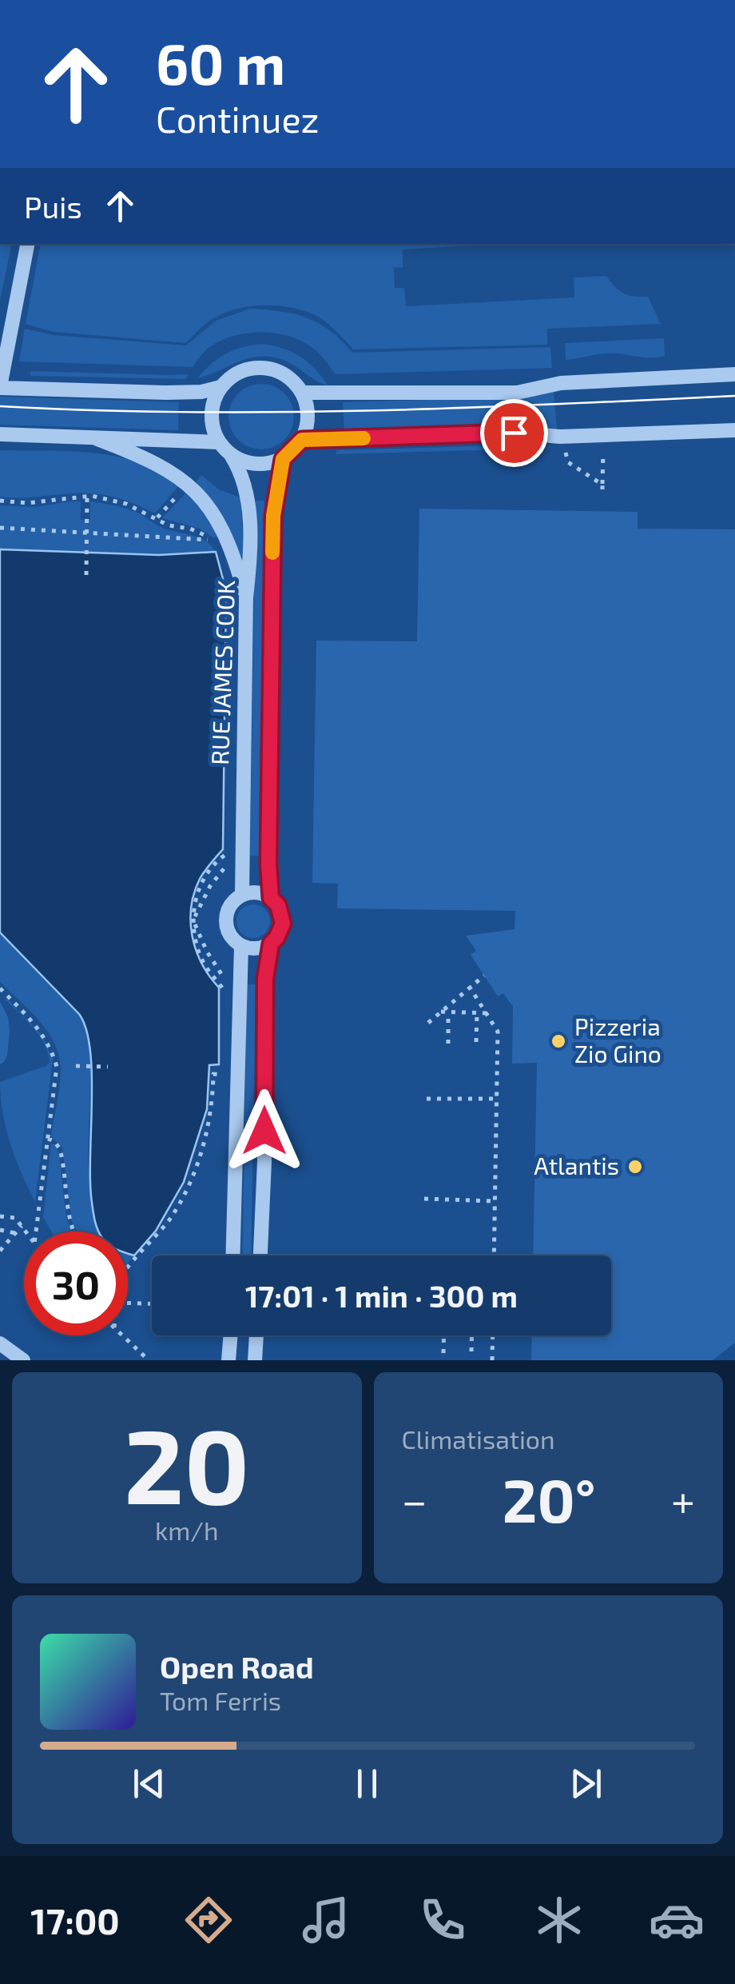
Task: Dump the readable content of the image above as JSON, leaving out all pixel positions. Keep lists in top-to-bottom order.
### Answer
{
  "streets": {
    "street": ["RUE JAMES COOK"]
  },
  "places": ["Pizzeria Zio Gino", "Atlantis"],
  "page": {
    "turn": ["60 m", "Continuez"],
    "then": "Puis",
    "limit": "30",
    "trip": "17:01 · 1 min · 300 m",
    "tile": [
      ["20", "km/h"],
      "Climatisation"
    ],
    "heat": ["−", "20°", "+"],
    "song": ["Open Road", "Tom Ferris"],
    "tabs": "17:00"
  }
}
